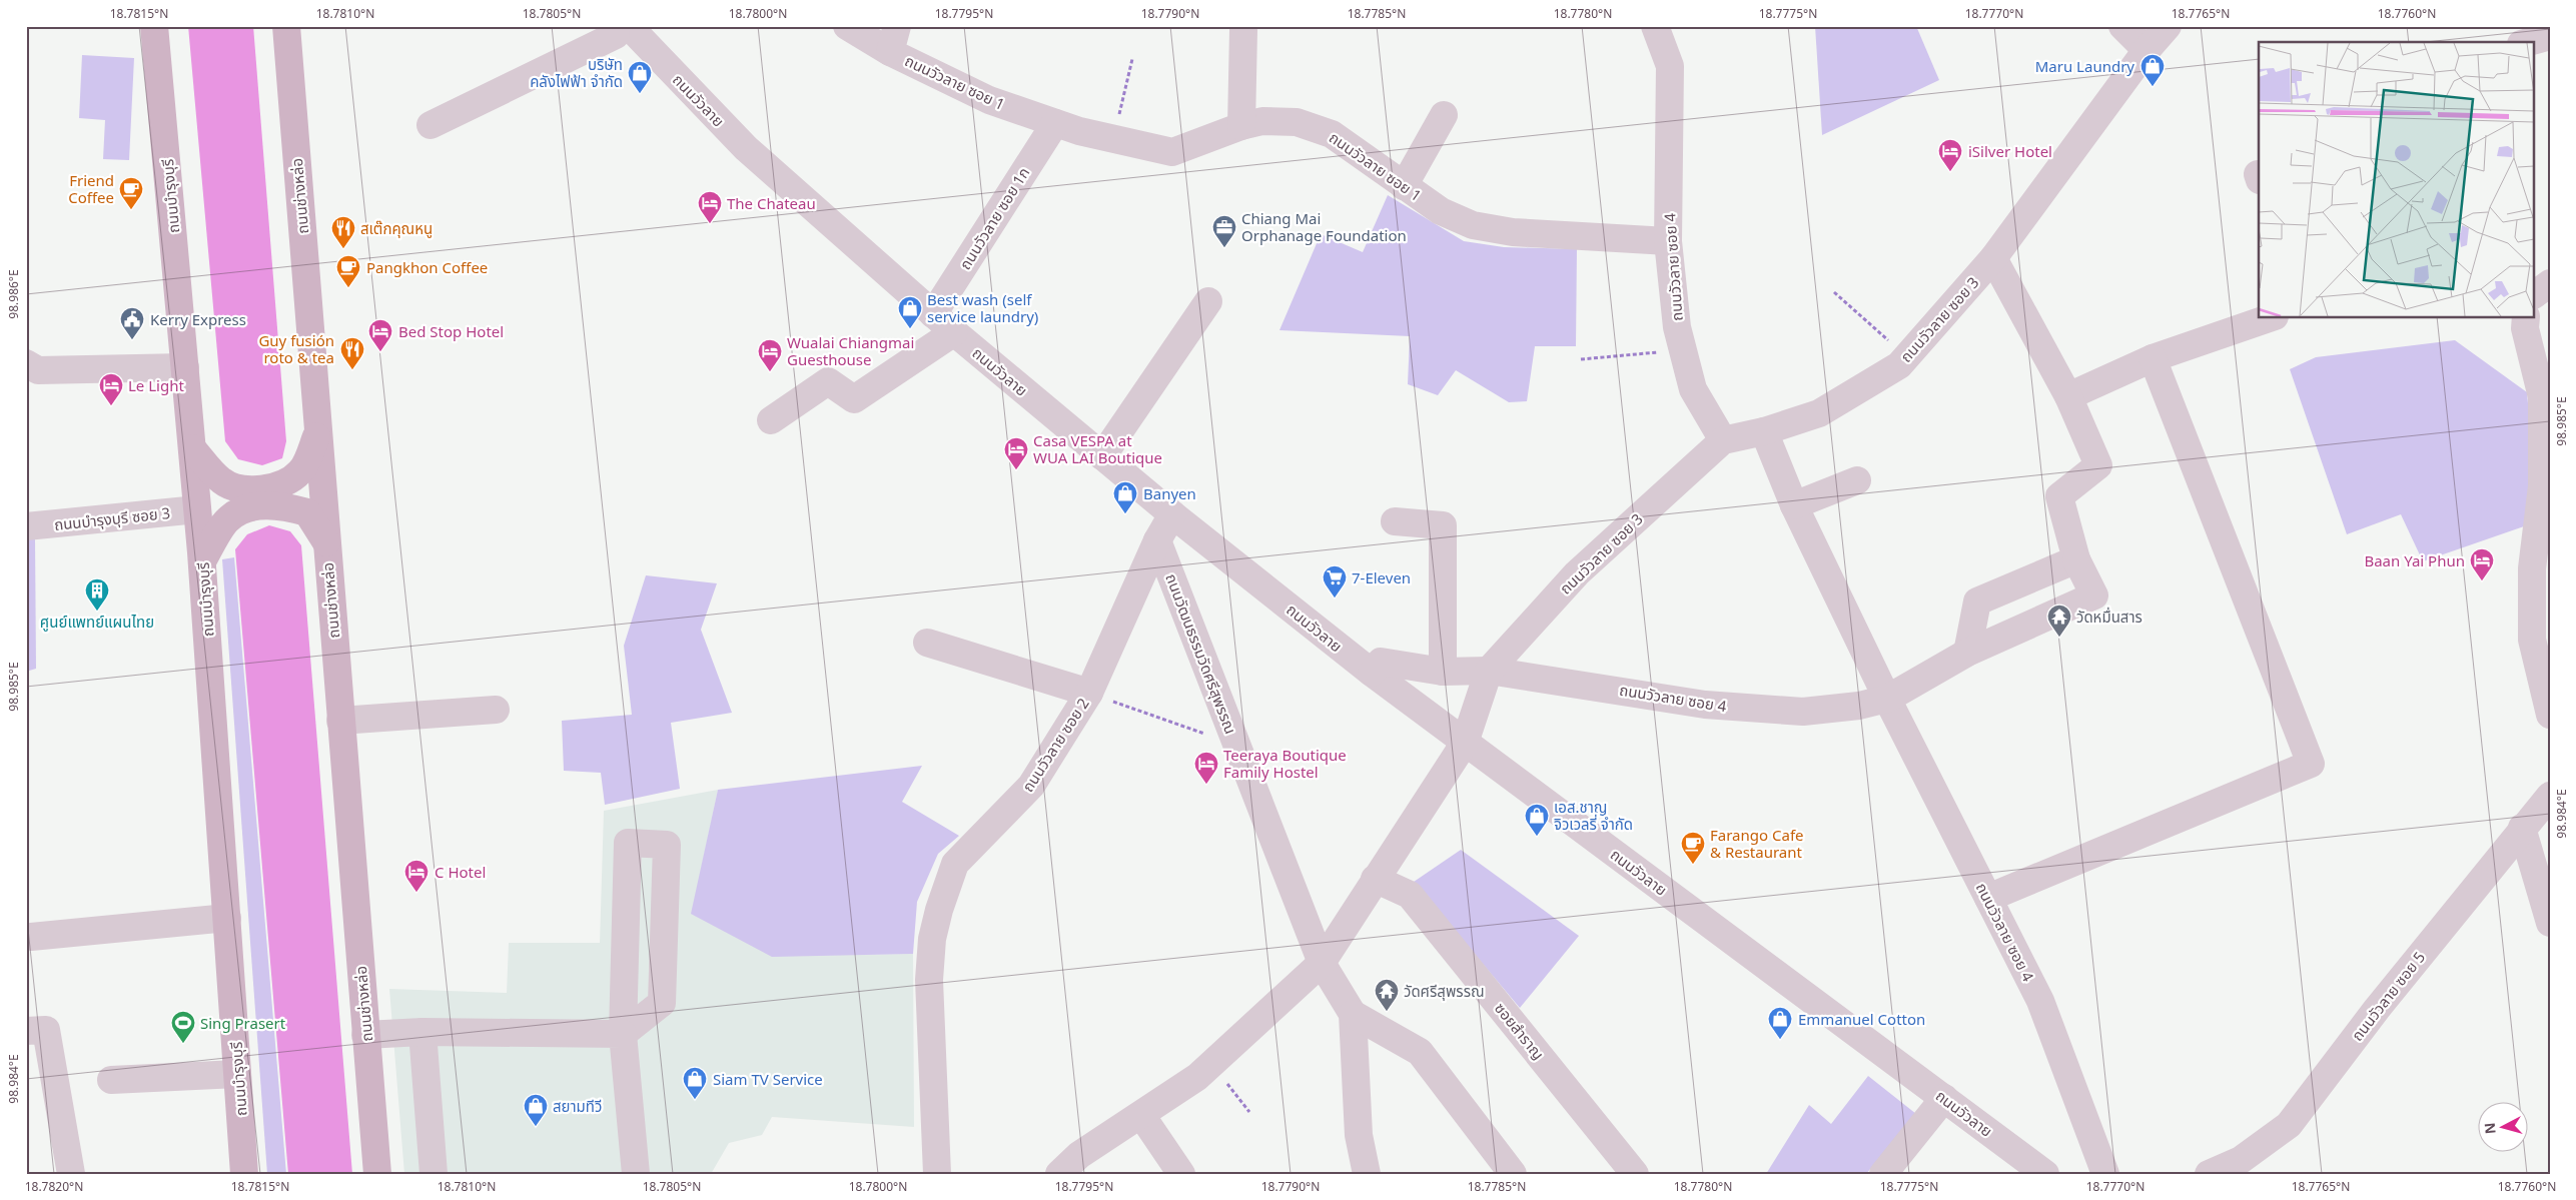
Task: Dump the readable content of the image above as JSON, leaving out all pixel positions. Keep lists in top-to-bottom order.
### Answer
{
  "streets": {
    "main road": ["ถนนบำรุงบุรี", "ถนนช่างหล่อ"],
    "street": [
      "ถนนวัวลาย ซอย 1",
      "ถนนวัวลาย",
      "ถนนวัวลาย ซอย 1ก",
      "ถนนวัวลาย ซอย 4",
      "ถนนวัวลาย ซอย 3",
      "ถนนบำรุงบุรี ซอย 3",
      "ถนนวัฒนธรรมวัดศรีสุพรรณ",
      "ถนนวัวลาย ซอย 2",
      "ถนนวัวลาย ซอย 5",
      "ซอยสำราญ"
    ]
  },
  "crossings": [
    ["ถนนวัวลาย ซอย 1", "ถนนวัวลาย ซอย 1ก"],
    ["ถนนวัวลาย ซอย 1", "ถนนวัวลาย ซอย 4"],
    ["ถนนวัวลาย", "ถนนวัวลาย ซอย 1ก"],
    ["ถนนวัวลาย", "ถนนวัวลาย ซอย 4"],
    ["ถนนวัวลาย", "ถนนวัวลาย ซอย 2"],
    ["ถนนบำรุงบุรี", "ถนนบำรุงบุรี ซอย 3"],
    ["ถนนวัวลาย ซอย 4", "ถนนวัวลาย ซอย 3"],
    ["ถนนวัฒนธรรมวัดศรีสุพรรณ", "ถนนวัวลาย ซอย 2"]
  ],
  "places": {
    "shop": [
      "Maru Laundry",
      "บริษัท คลังไฟฟ้า จำกัด",
      "Best wash (self service laundry)",
      "Banyen",
      "เอส.ชาญ จิวเวลรี่ จำกัด",
      "Emmanuel Cotton",
      "Siam TV Service",
      "สยามทีวี"
    ],
    "hotel": [
      "iSilver Hotel",
      "The Chateau",
      "Bed Stop Hotel",
      "Wualai Chiangmai Guesthouse",
      "Le Light",
      "Casa VESPA at WUA LAI Boutique",
      "Baan Yai Phun",
      "Teeraya Boutique Family Hostel",
      "C Hotel"
    ],
    "cafe": ["Friend Coffee", "Pangkhon Coffee", "Farango Cafe & Restaurant"],
    "office": ["Chiang Mai Orphanage Foundation"],
    "restaurant": ["สเต๊กคุณหนู", "Guy fusión roto & tea"],
    "public building": ["Kerry Express"],
    "supermarket": ["7-Eleven"],
    "building": ["ศูนย์แพทย์แผนไทย"],
    "temple": ["วัดหมื่นสาร", "วัดศรีสุพรรณ"],
    "sports": ["Sing Prasert"]
  },
  "north": "left",
  "coordinates": [
    "18.7815°N",
    "18.7810°N",
    "18.7805°N",
    "18.7800°N",
    "18.7795°N",
    "18.7790°N",
    "18.7785°N",
    "18.7780°N",
    "18.7775°N",
    "18.7770°N",
    "18.7765°N",
    "18.7760°N",
    "98.986°E",
    "98.985°E",
    "98.984°E",
    "18.7820°N"
  ]
}
